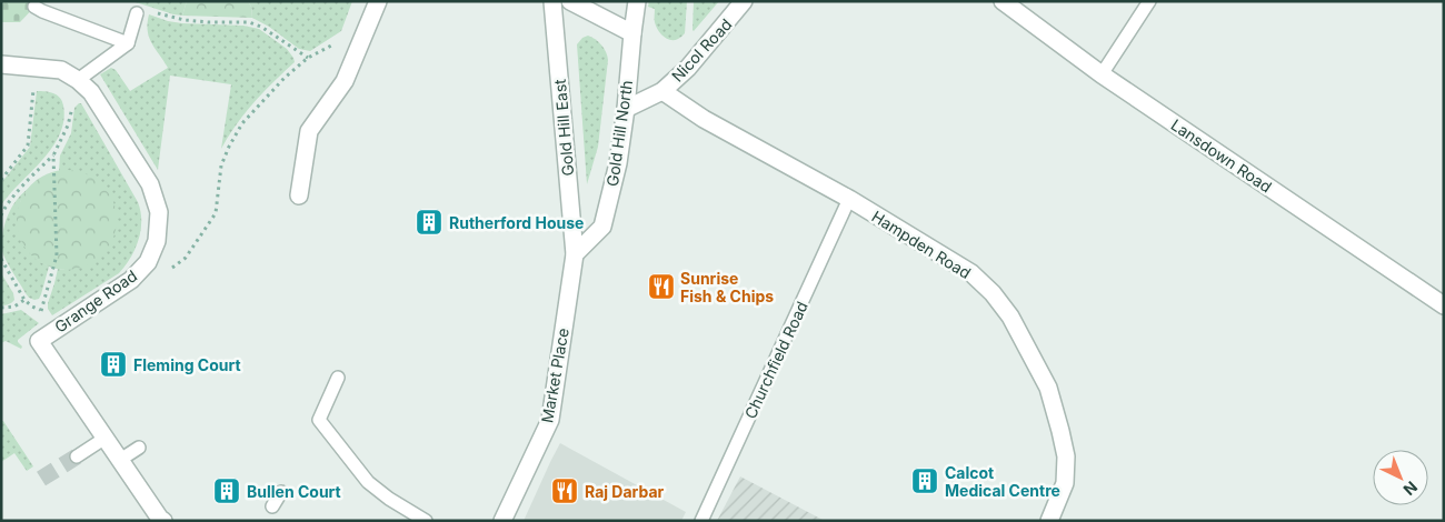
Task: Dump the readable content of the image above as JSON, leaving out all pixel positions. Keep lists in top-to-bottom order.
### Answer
{
  "streets": {
    "street": [
      "Nicol Road",
      "Gold Hill East",
      "Gold Hill North",
      "Lansdown Road",
      "Hampden Road",
      "Grange Road",
      "Market Place"
    ],
    "lane": ["Churchfield Road"]
  },
  "crossings": [
    ["Nicol Road", "Gold Hill North"],
    ["Nicol Road", "Hampden Road"],
    ["Gold Hill East", "Gold Hill North"],
    ["Gold Hill East", "Market Place"],
    ["Gold Hill North", "Market Place"],
    ["Hampden Road", "Churchfield Road"]
  ],
  "places": {
    "building": [
      "Rutherford House",
      "Fleming Court",
      "Calcot Medical Centre",
      "Bullen Court"
    ],
    "restaurant": ["Sunrise Fish & Chips", "Raj Darbar"]
  },
  "north": "bottom right"
}
